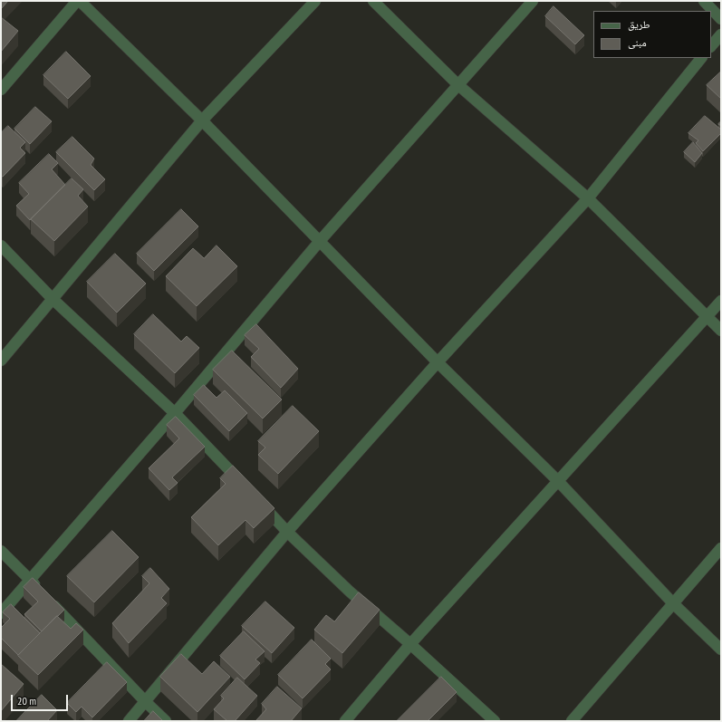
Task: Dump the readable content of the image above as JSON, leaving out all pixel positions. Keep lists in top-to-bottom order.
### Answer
{
  "legend": ["طريق", "مبنى"],
  "scale_bar": "20 m"
}
